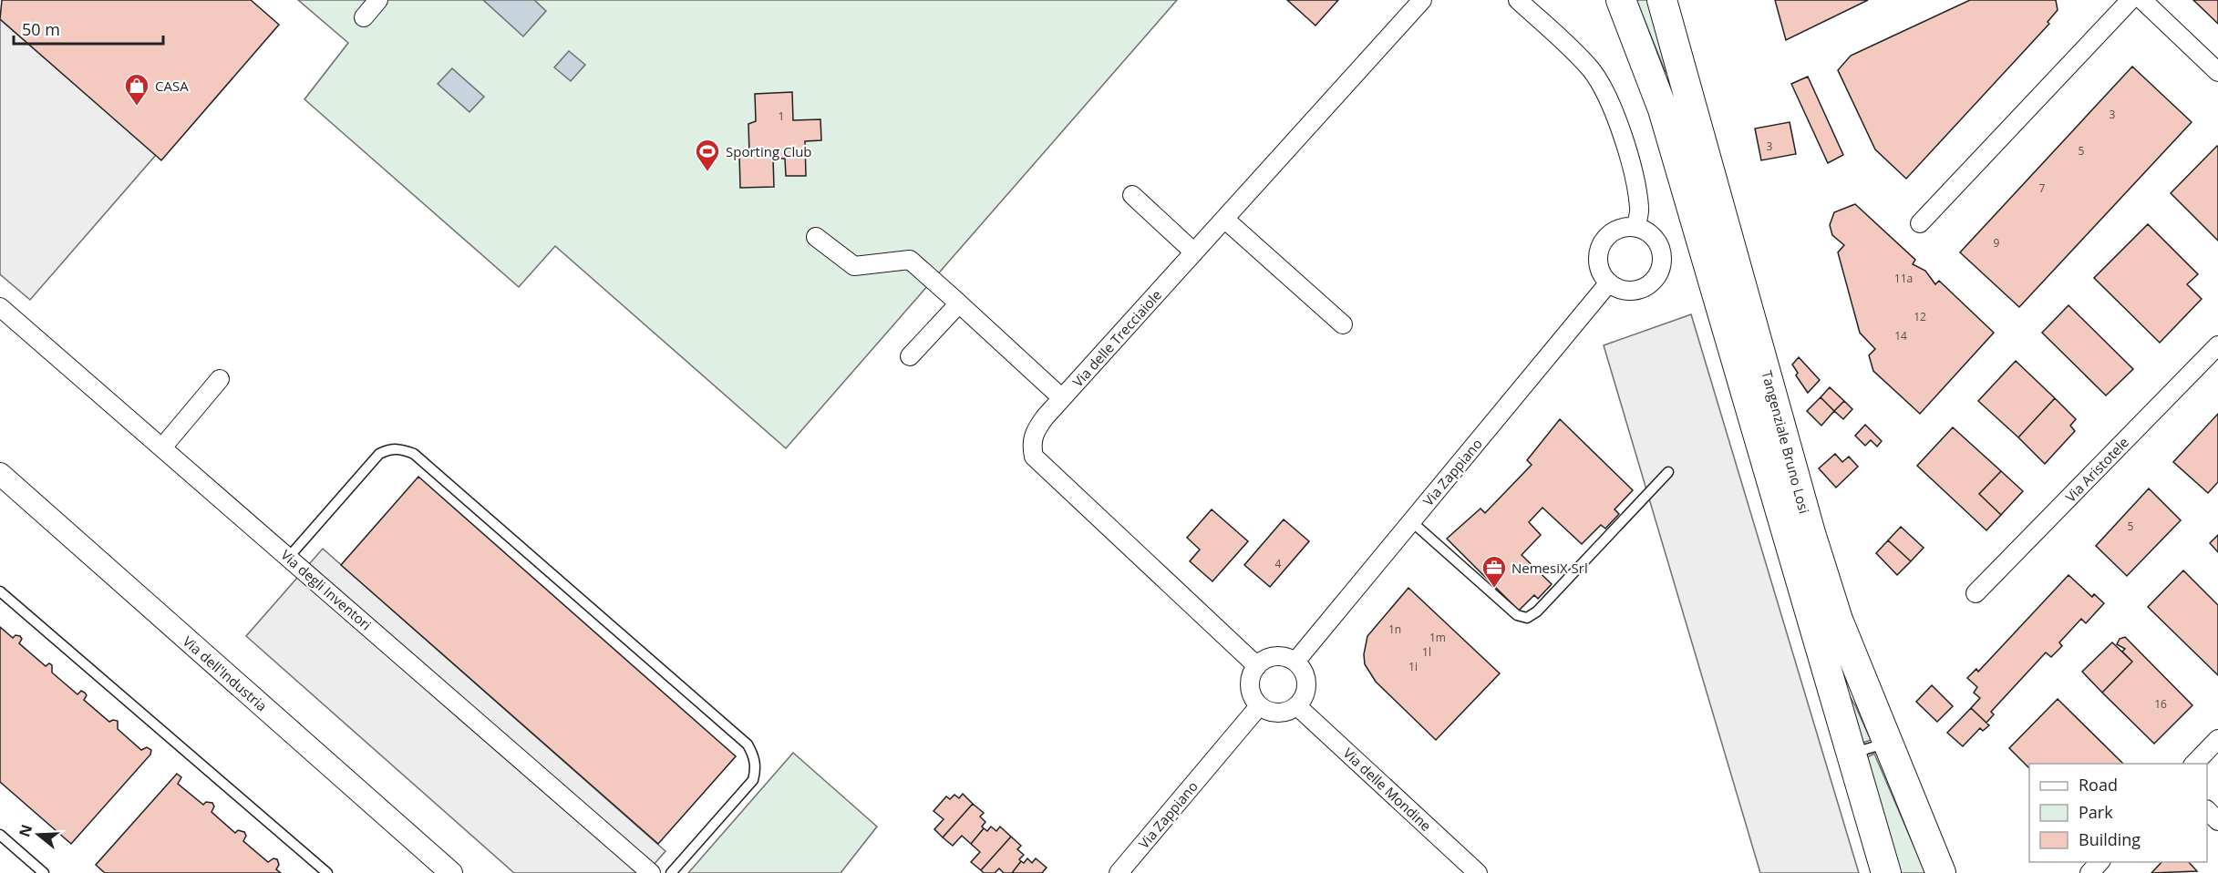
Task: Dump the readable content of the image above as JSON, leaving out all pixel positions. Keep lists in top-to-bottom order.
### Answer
{
  "streets": {
    "main road": ["Tangenziale Bruno Losi"],
    "street": [
      "Via delle Trecciaiole",
      "Via Aristotele",
      "Via Zappiano",
      "Via degli Inventori",
      "Via dell'Industria",
      "Via delle Mondine"
    ]
  },
  "crossings": [
    ["Via delle Trecciaiole", "Via Zappiano"],
    ["Via delle Trecciaiole", "Via delle Mondine"],
    ["Via Zappiano", "Via delle Mondine"]
  ],
  "places": {
    "shop": ["CASA"],
    "sports": ["Sporting Club"],
    "office": ["NemesiX Srl"]
  },
  "house_numbers": [
    "3",
    "1",
    "3",
    "5",
    "7",
    "9",
    "11a",
    "12",
    "14",
    "5",
    "4",
    "1n",
    "1m",
    "1l",
    "1i",
    "16"
  ],
  "legend": ["Road", "Park", "Building"],
  "scale_bar": "50 m",
  "north": "left"
}
